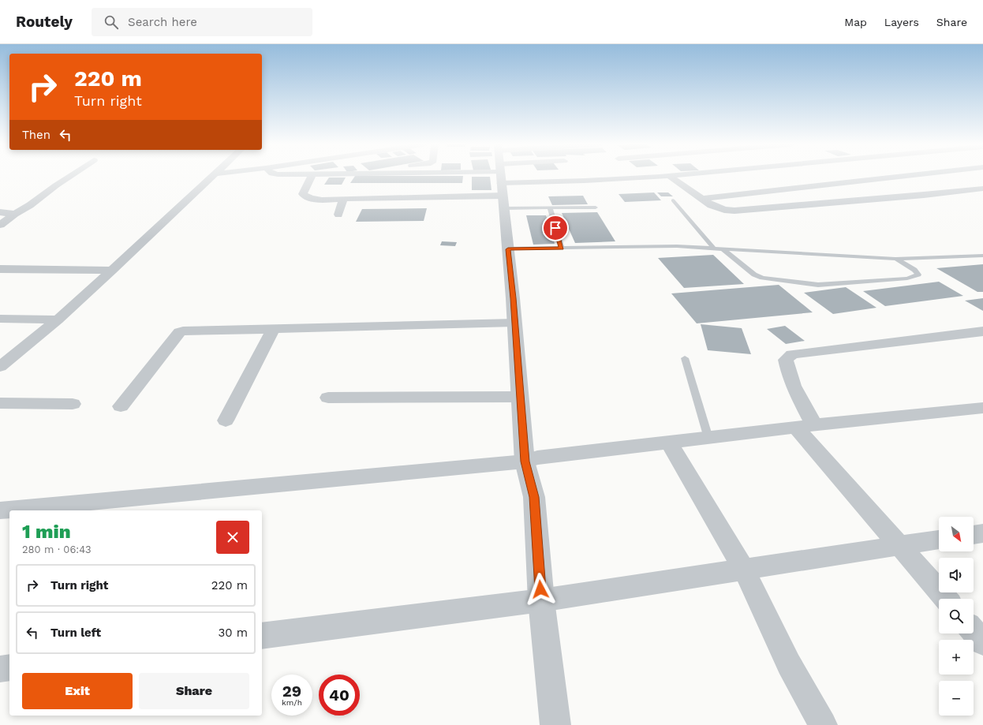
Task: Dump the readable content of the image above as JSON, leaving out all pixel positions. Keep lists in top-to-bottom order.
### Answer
{
  "north": "bottom right",
  "page": {
    "header": "Routely",
    "search": "Search here",
    "nav": ["Map", "Layers", "Share"],
    "turn": ["220 m", "Turn right"],
    "then": "Then",
    "heading": ["1 min", "280 m · 06:43"],
    "map_buttons": ["+", "−"],
    "list": [
      {
        "name": "Turn right",
        "value": "220 m"
      },
      {
        "name": "Turn left",
        "value": "30 m"
      }
    ],
    "buttons": ["Exit", "Share"],
    "speed": "29 km/h",
    "limit": "40"
  }
}
